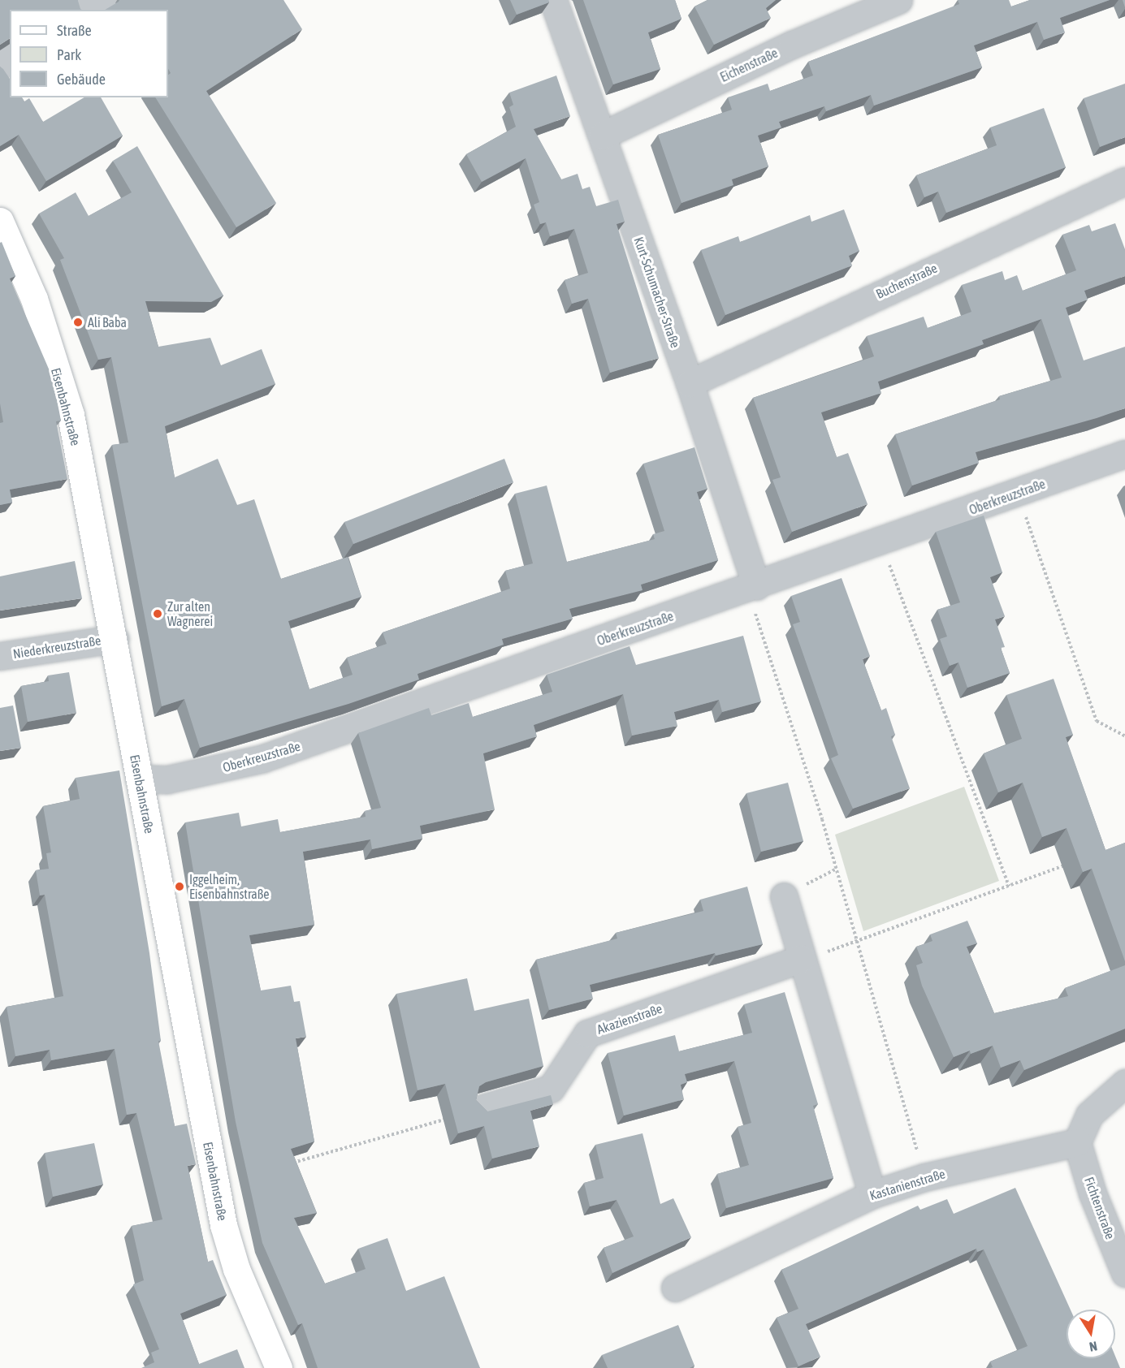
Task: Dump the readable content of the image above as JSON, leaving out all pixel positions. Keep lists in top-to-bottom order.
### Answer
{
  "streets": {
    "main road": ["Eisenbahnstraße"],
    "street": [
      "Eichenstraße",
      "Buchenstraße",
      "Kurt-Schumacher-Straße",
      "Oberkreuzstraße",
      "Niederkreuzstraße",
      "Akazienstraße",
      "Kastanienstraße",
      "Fichtenstraße"
    ]
  },
  "crossings": [
    ["Eichenstraße", "Kurt-Schumacher-Straße"],
    ["Buchenstraße", "Kurt-Schumacher-Straße"],
    ["Kurt-Schumacher-Straße", "Oberkreuzstraße"],
    ["Eisenbahnstraße", "Oberkreuzstraße"],
    ["Eisenbahnstraße", "Niederkreuzstraße"],
    ["Kastanienstraße", "Fichtenstraße"]
  ],
  "places": ["Ali Baba", "Zur alten Wagnerei", "Iggelheim, Eisenbahnstraße"],
  "legend": ["Straße", "Park", "Gebäude"],
  "north": "bottom"
}
